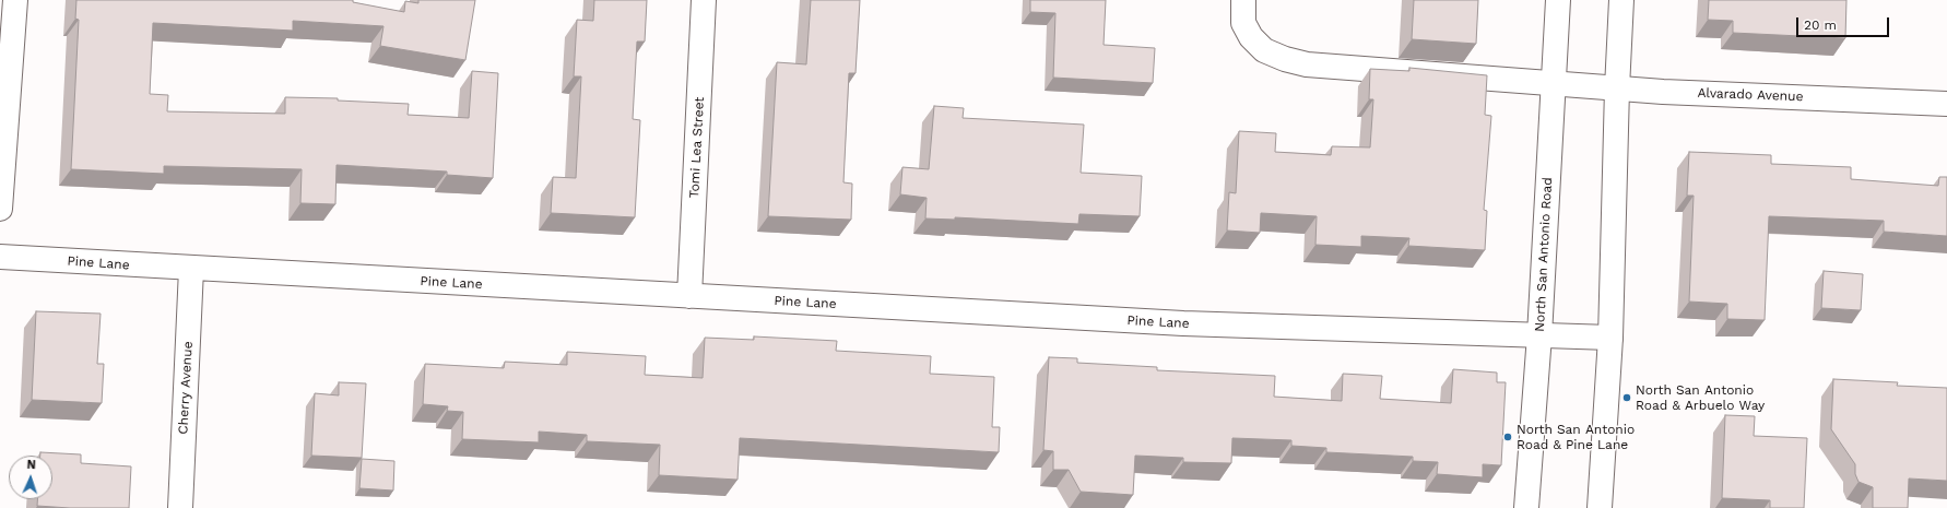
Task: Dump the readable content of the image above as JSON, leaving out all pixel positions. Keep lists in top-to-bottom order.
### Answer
{
  "streets": {
    "street": [
      "Alvarado Avenue",
      "Tomi Lea Street",
      "North San Antonio Road",
      "Pine Lane",
      "Cherry Avenue"
    ]
  },
  "crossings": [
    ["Alvarado Avenue", "North San Antonio Road"],
    ["Tomi Lea Street", "Pine Lane"],
    ["North San Antonio Road", "Pine Lane"],
    ["Pine Lane", "Cherry Avenue"]
  ],
  "places": ["North San Antonio Road & Arbuelo Way", "North San Antonio Road & Pine Lane"],
  "scale_bar": "20 m",
  "north": "top"
}
